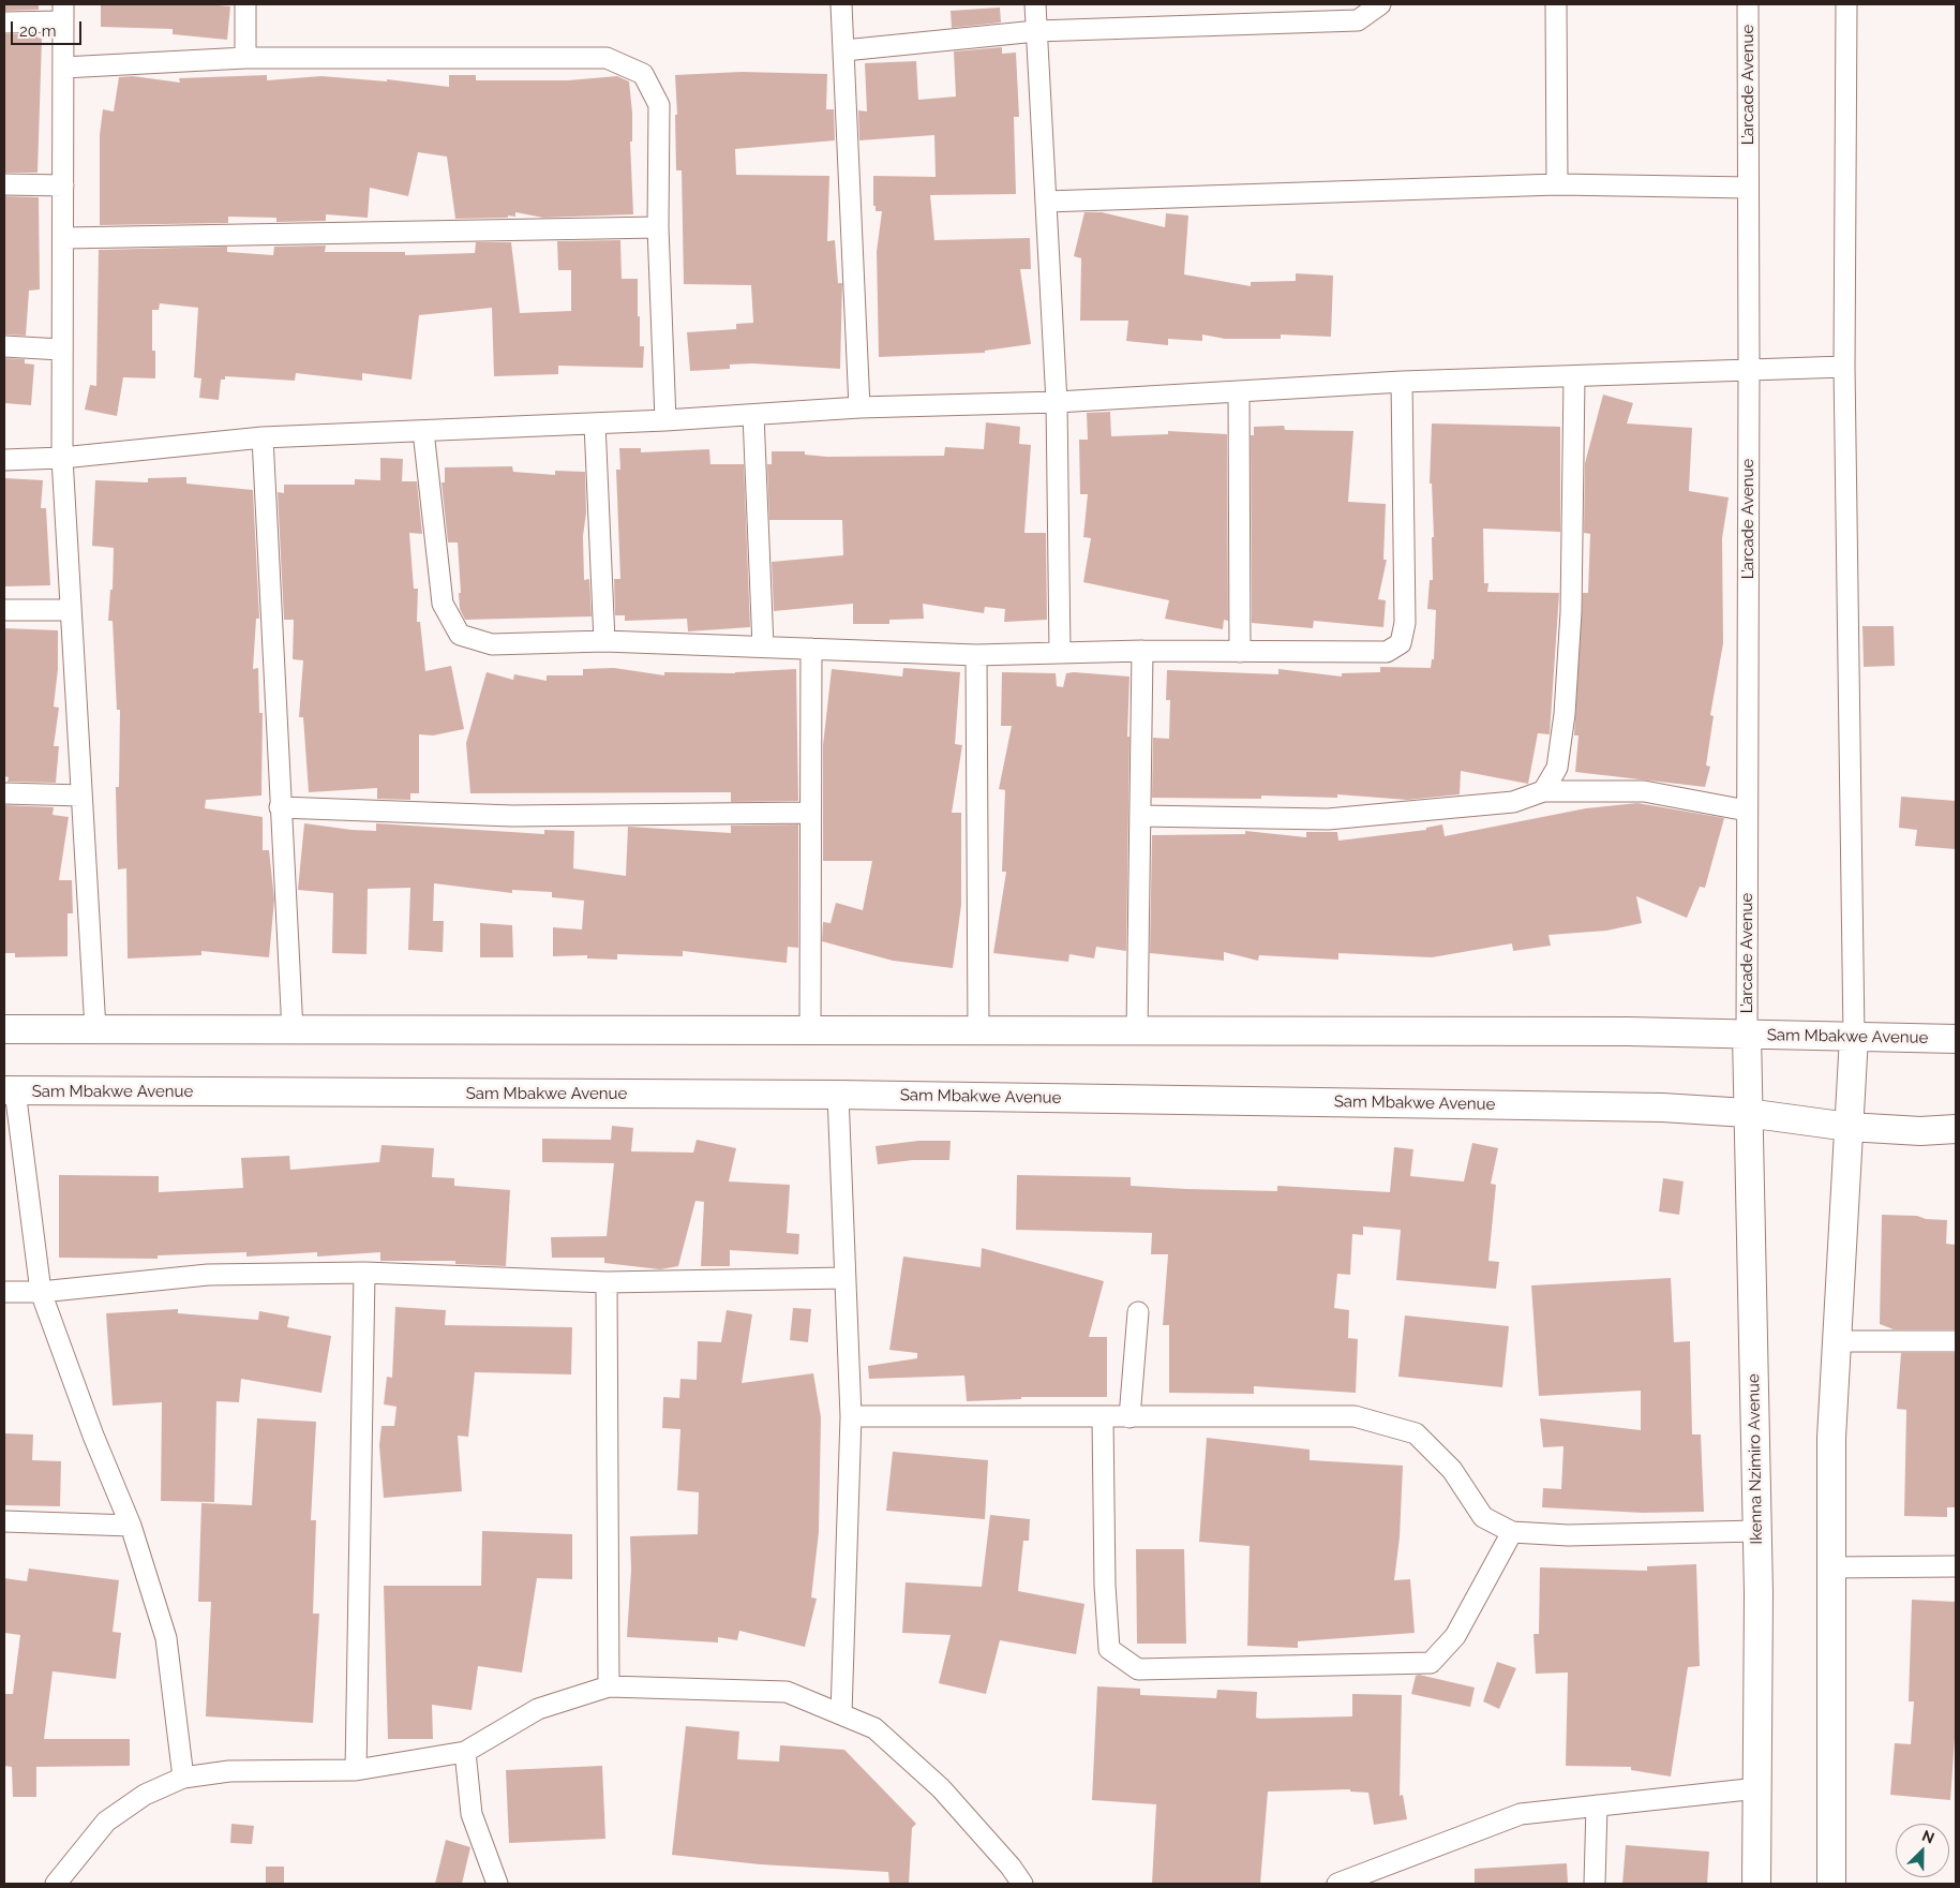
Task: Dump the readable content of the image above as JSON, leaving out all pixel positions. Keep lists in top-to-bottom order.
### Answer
{
  "streets": {
    "main road": ["Sam Mbakwe Avenue", "Ikenna Nzimiro Avenue"],
    "street": ["L’arcade Avenue"]
  },
  "crossings": [
    ["L’arcade Avenue", "Sam Mbakwe Avenue"],
    ["L’arcade Avenue", "Ikenna Nzimiro Avenue"],
    ["Sam Mbakwe Avenue", "Ikenna Nzimiro Avenue"]
  ],
  "scale_bar": "20 m",
  "north": "top right"
}
